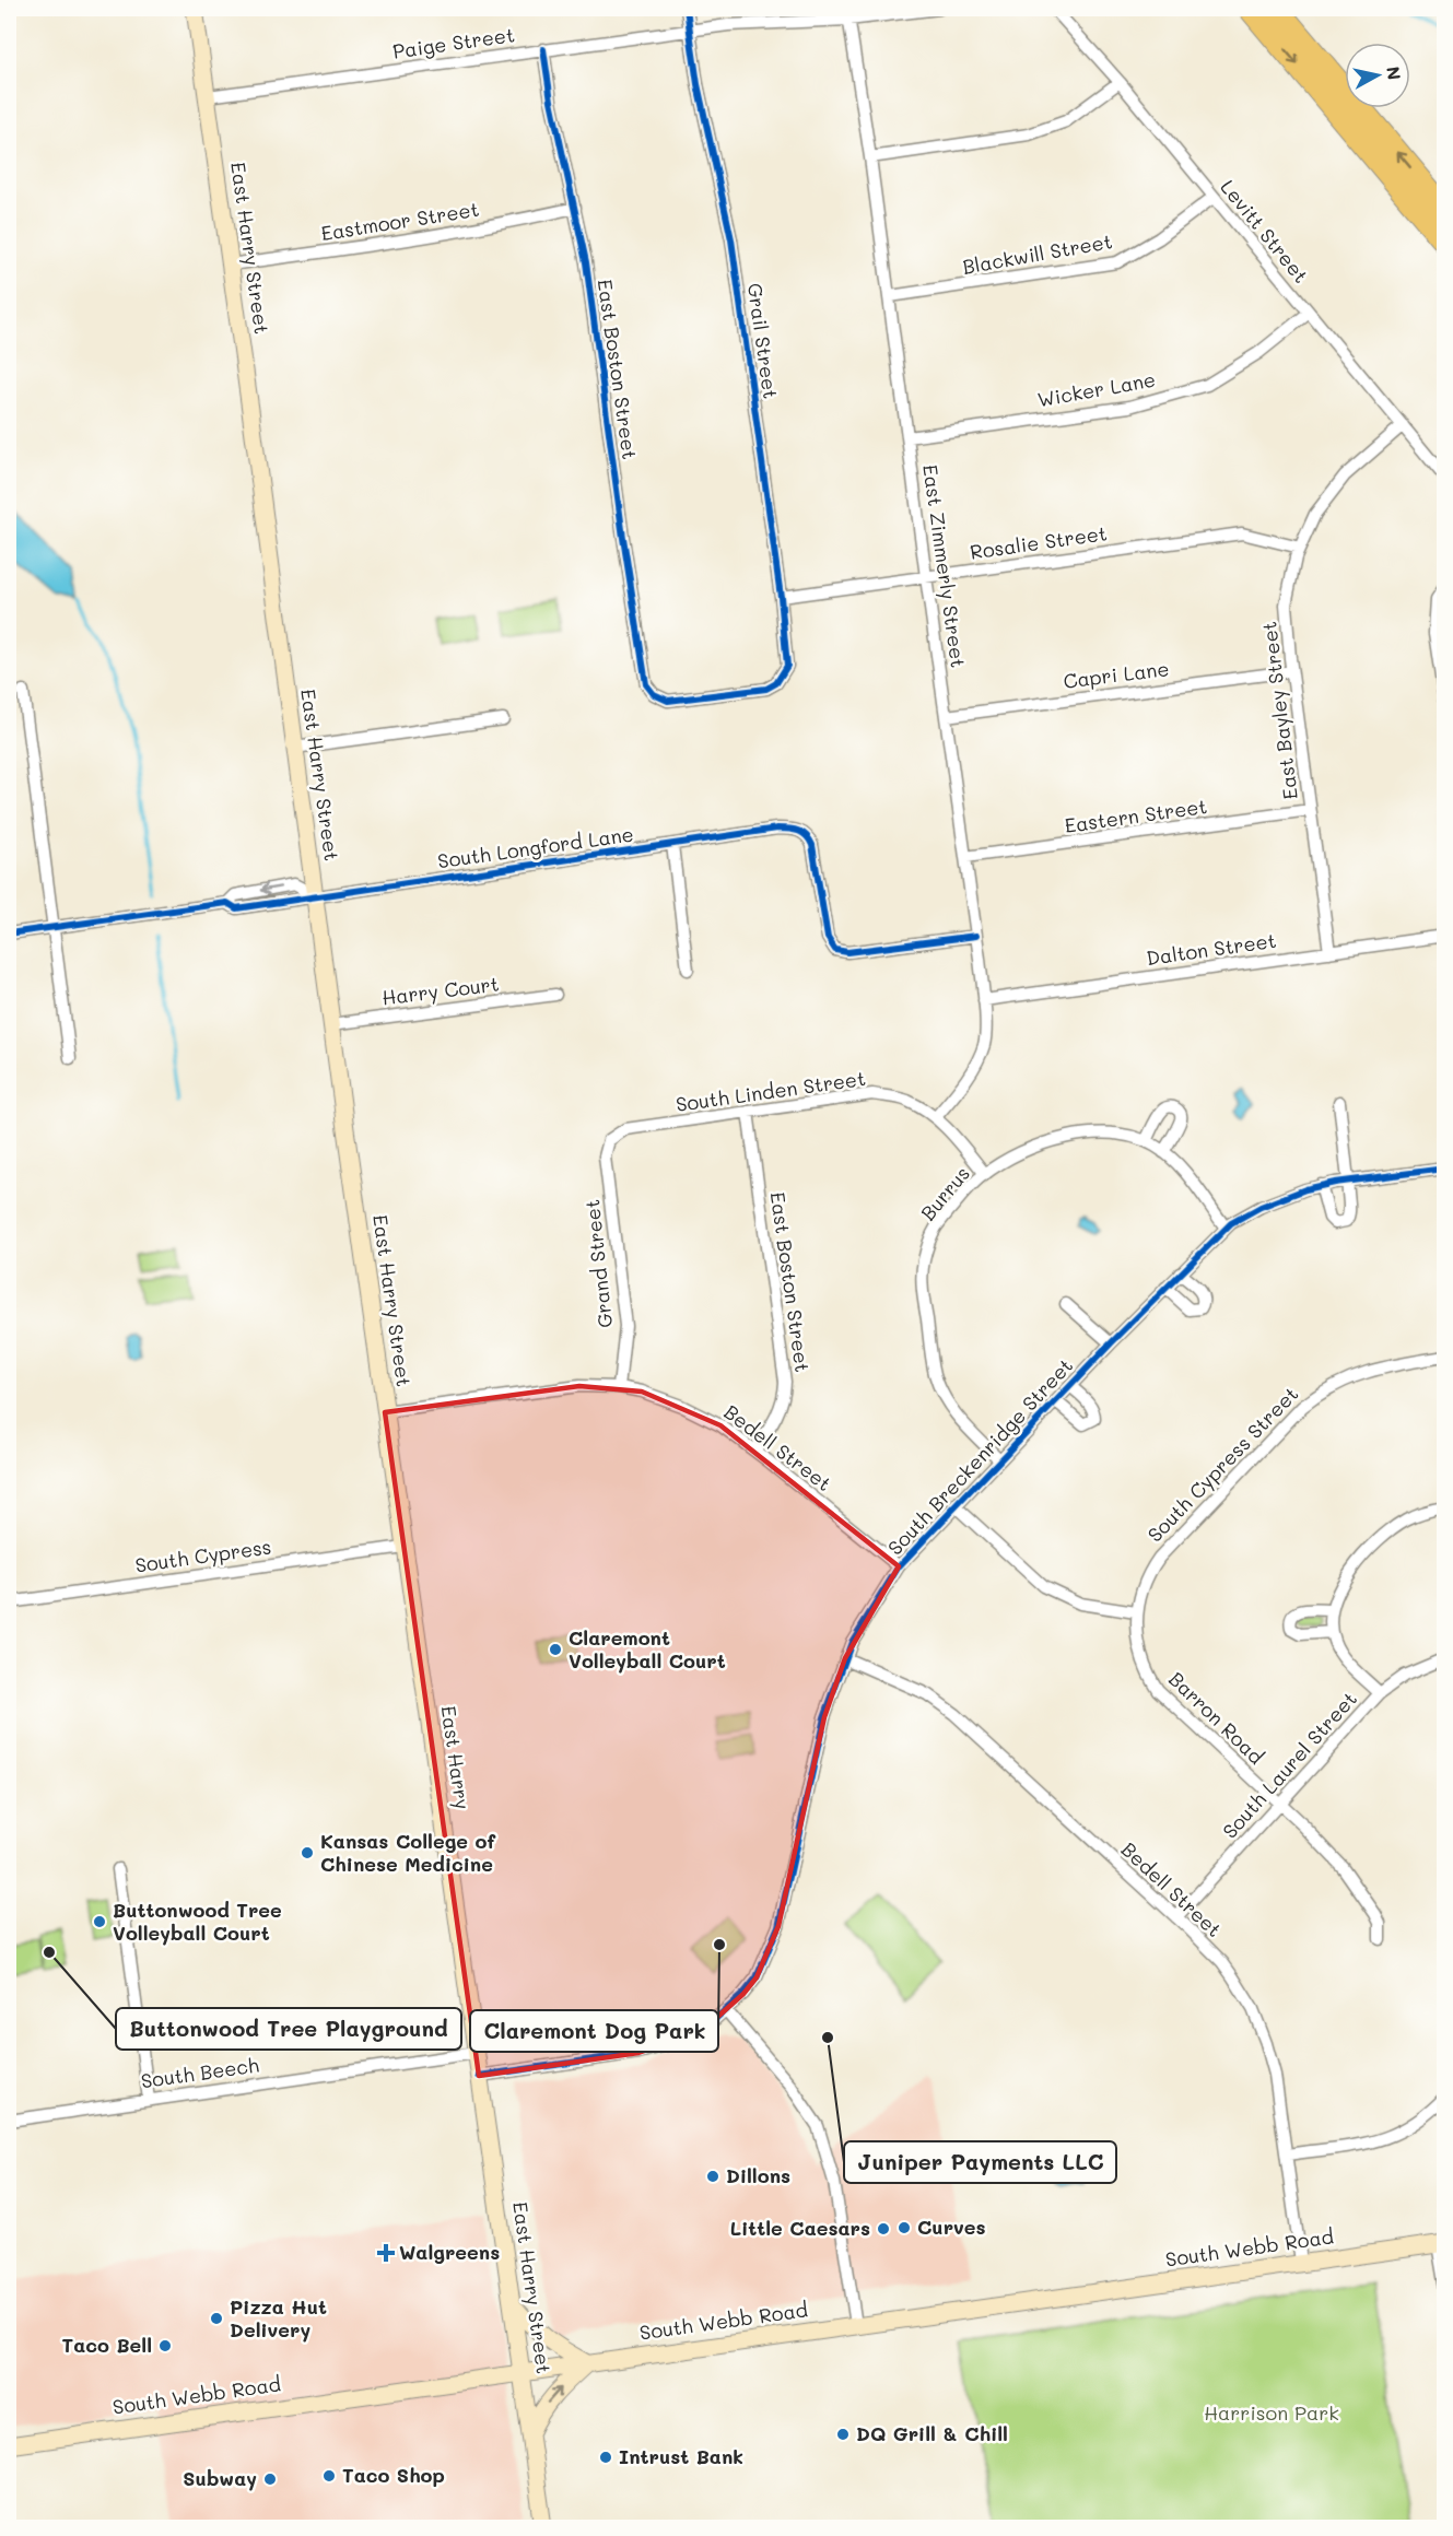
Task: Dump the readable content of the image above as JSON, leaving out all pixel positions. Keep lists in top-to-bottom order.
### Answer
{
  "streets": {
    "main road": ["East Harry Street", "East Harry", "South Webb Road"],
    "street": [
      "Paige Street",
      "Eastmoor Street",
      "Levitt Street",
      "Blackwill Street",
      "Grail Street",
      "East Boston Street",
      "Wicker Lane",
      "Rosalie Street",
      "East Zimmerly Street",
      "Capri Lane",
      "East Bayley Street",
      "Eastern Street",
      "South Longford Lane",
      "Dalton Street",
      "Harry Court",
      "South Linden Street",
      "Burrus",
      "Grand Street",
      "Bedell Street",
      "South Breckenridge Street",
      "South Cypress Street",
      "South Cypress",
      "Barron Road",
      "South Laurel Street",
      "South Beech"
    ]
  },
  "crossings": [
    ["Paige Street", "East Harry Street"],
    ["Paige Street", "Grail Street"],
    ["Paige Street", "East Boston Street"],
    ["Paige Street", "East Zimmerly Street"],
    ["Eastmoor Street", "East Harry Street"],
    ["Eastmoor Street", "East Boston Street"],
    ["Levitt Street", "Blackwill Street"],
    ["Levitt Street", "Wicker Lane"],
    ["Levitt Street", "East Bayley Street"],
    ["East Harry Street", "South Longford Lane"],
    ["East Harry Street", "Harry Court"],
    ["East Harry Street", "Bedell Street"],
    ["East Harry Street", "South Breckenridge Street"],
    ["East Harry Street", "South Cypress"],
    ["East Harry Street", "East Harry"],
    ["East Harry Street", "South Beech"],
    ["East Harry Street", "South Webb Road"],
    ["Blackwill Street", "East Zimmerly Street"],
    ["Grail Street", "East Boston Street"],
    ["Grail Street", "Rosalie Street"],
    ["East Boston Street", "South Linden Street"],
    ["East Boston Street", "Bedell Street"],
    ["Wicker Lane", "East Zimmerly Street"],
    ["Rosalie Street", "East Zimmerly Street"],
    ["Rosalie Street", "East Bayley Street"],
    ["East Zimmerly Street", "Capri Lane"],
    ["East Zimmerly Street", "Eastern Street"],
    ["East Zimmerly Street", "South Longford Lane"],
    ["East Zimmerly Street", "Dalton Street"],
    ["East Zimmerly Street", "South Linden Street"],
    ["Capri Lane", "East Bayley Street"],
    ["East Bayley Street", "Eastern Street"],
    ["East Bayley Street", "Dalton Street"],
    ["South Linden Street", "Burrus"],
    ["South Linden Street", "Grand Street"],
    ["Burrus", "South Breckenridge Street"],
    ["Grand Street", "Bedell Street"],
    ["Bedell Street", "South Breckenridge Street"],
    ["Bedell Street", "South Laurel Street"],
    ["Bedell Street", "South Webb Road"],
    ["South Cypress Street", "Barron Road"],
    ["South Cypress", "East Harry"],
    ["Barron Road", "South Laurel Street"],
    ["East Harry", "South Beech"]
  ],
  "parks": ["Harrison Park"],
  "places": {
    "other": [
      "Claremont Volleyball Court",
      "Kansas College of Chinese Medicine",
      "Buttonwood Tree Volleyball Court",
      "Claremont Dog Park",
      "Buttonwood Tree Playground",
      "Juniper Payments LLC",
      "Dillons",
      "Curves",
      "Little Caesars",
      "Pizza Hut Delivery",
      "Taco Bell",
      "DQ Grill & Chill",
      "Intrust Bank",
      "Taco Shop",
      "Subway"
    ],
    "health": ["Walgreens"]
  },
  "north": "right"
}
